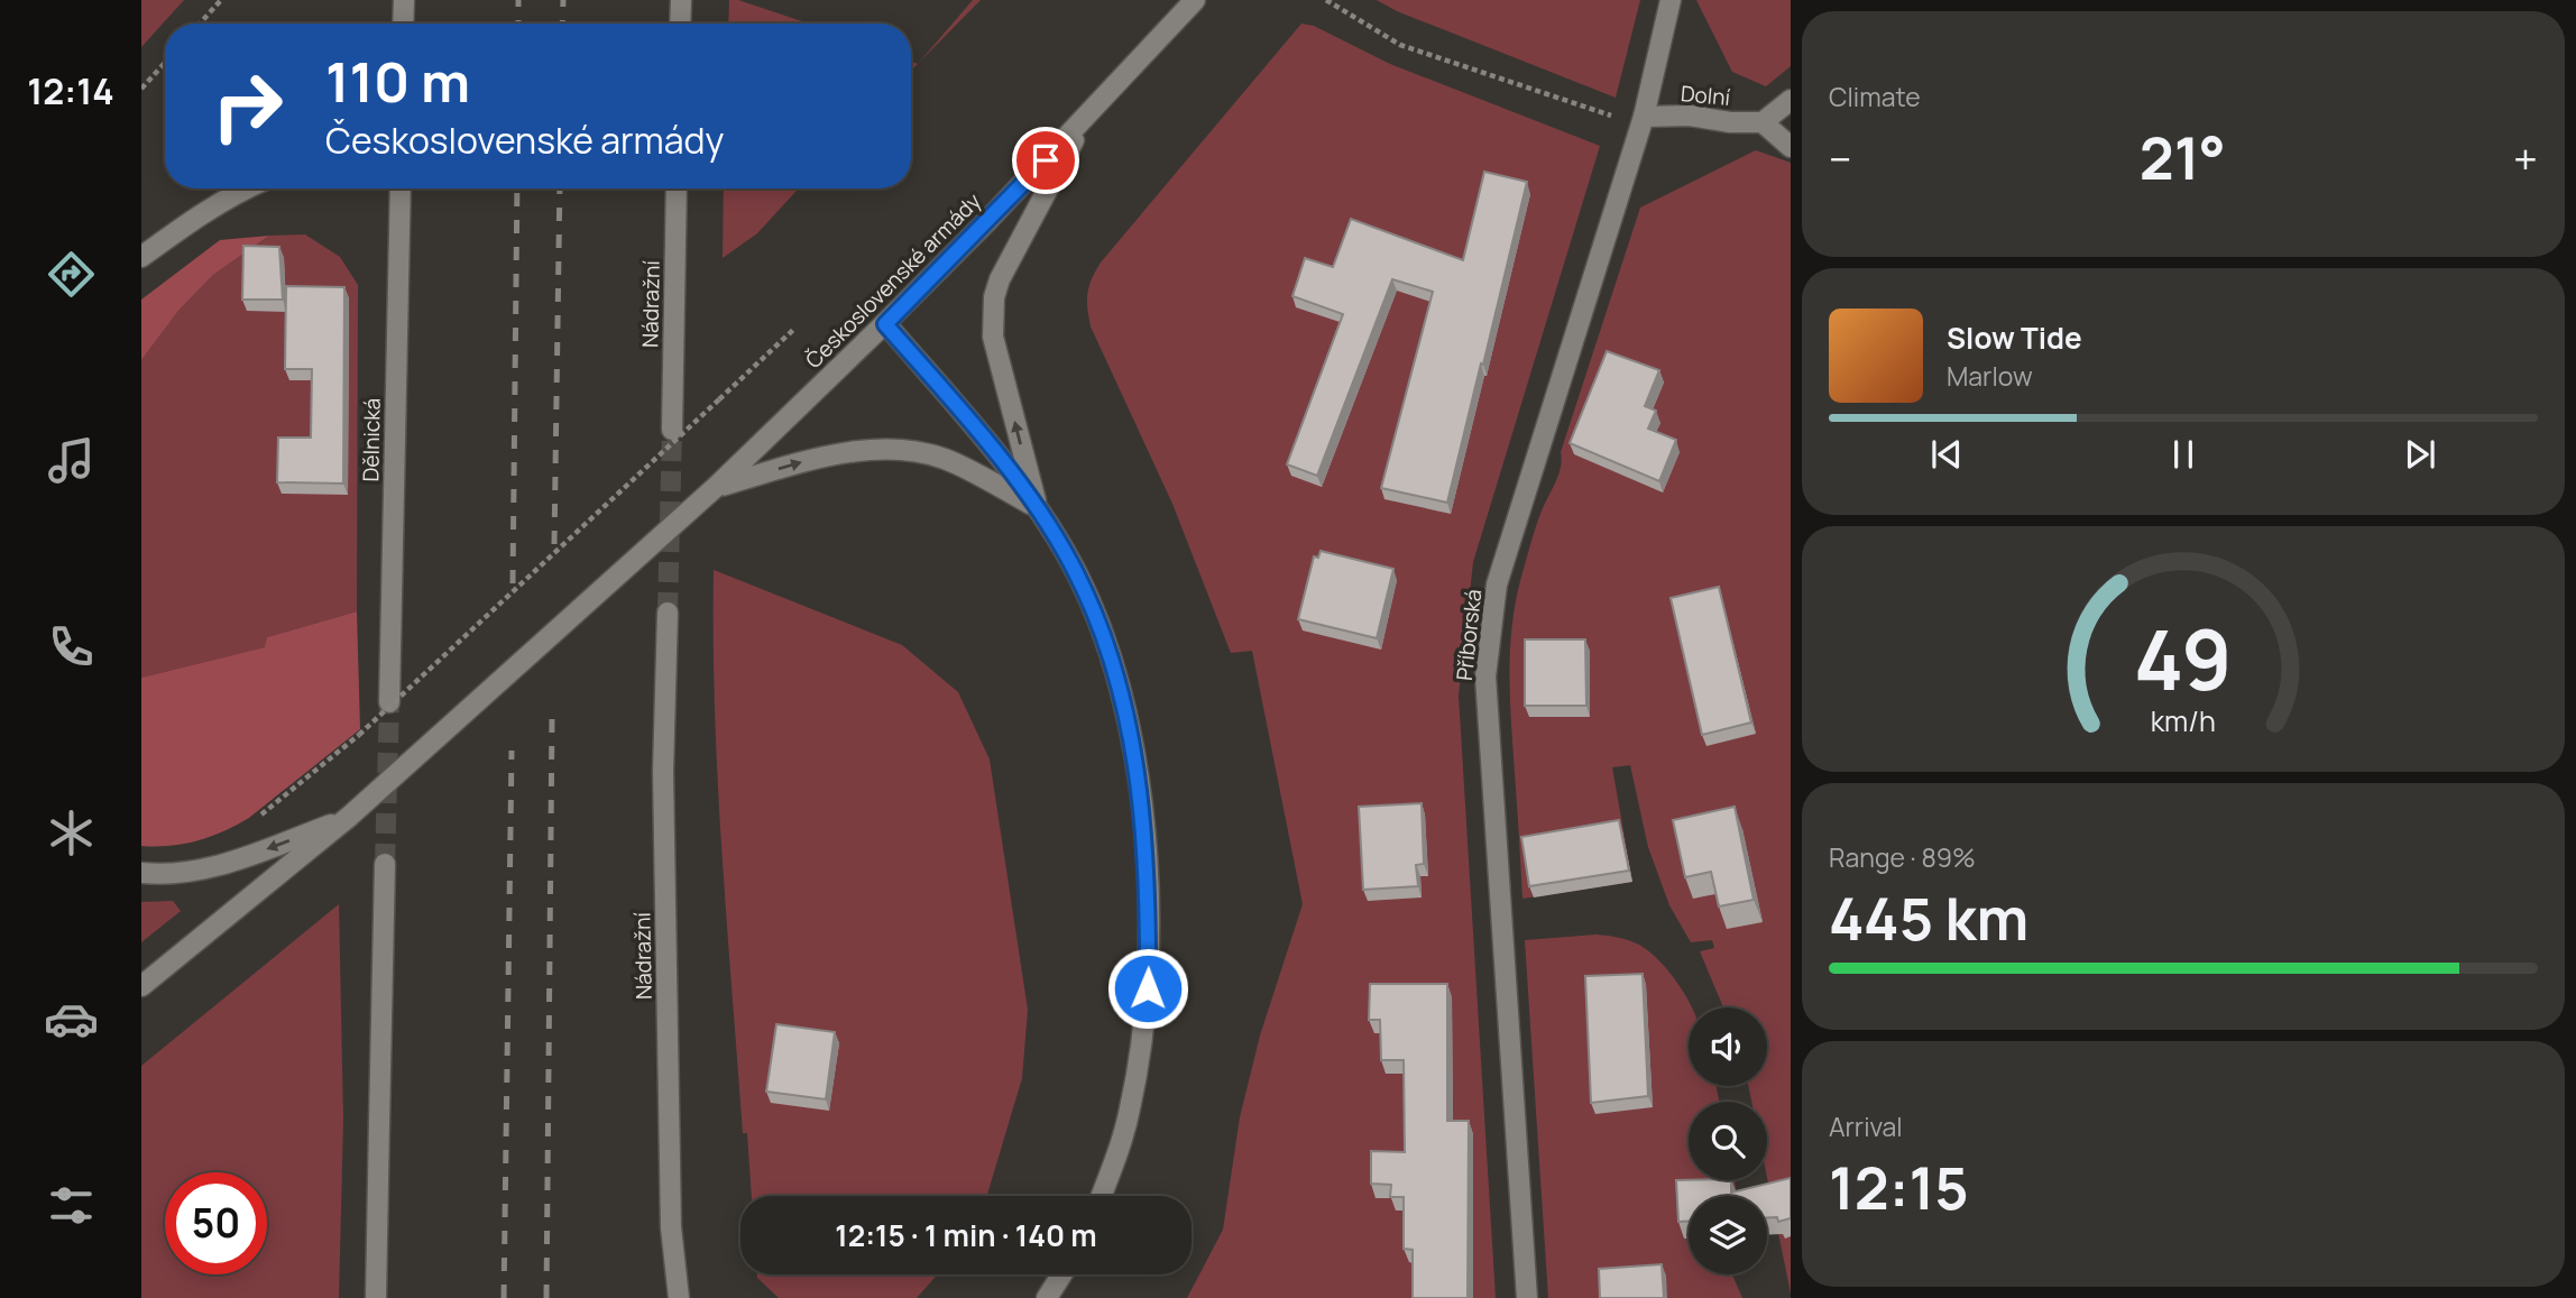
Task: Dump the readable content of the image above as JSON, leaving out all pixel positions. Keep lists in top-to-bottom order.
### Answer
{
  "streets": {
    "main road": [
      "Dolní",
      "Československé armády",
      "Nádražní",
      "Dělnická",
      "Příborská"
    ]
  },
  "crossings": [
    ["Dolní", "Příborská"]
  ],
  "page": {
    "tabs": "12:14",
    "tile": [
      "Climate",
      ["Range · 89%", "445 km"],
      ["Arrival", "12:15"]
    ],
    "turn": ["110 m", "Československé armády"],
    "heat": ["−", "21°", "+"],
    "song": ["Slow Tide", "Marlow"],
    "limit": "50",
    "trip": "12:15 · 1 min · 140 m",
    "gauge": ["49", "km/h"]
  }
}
